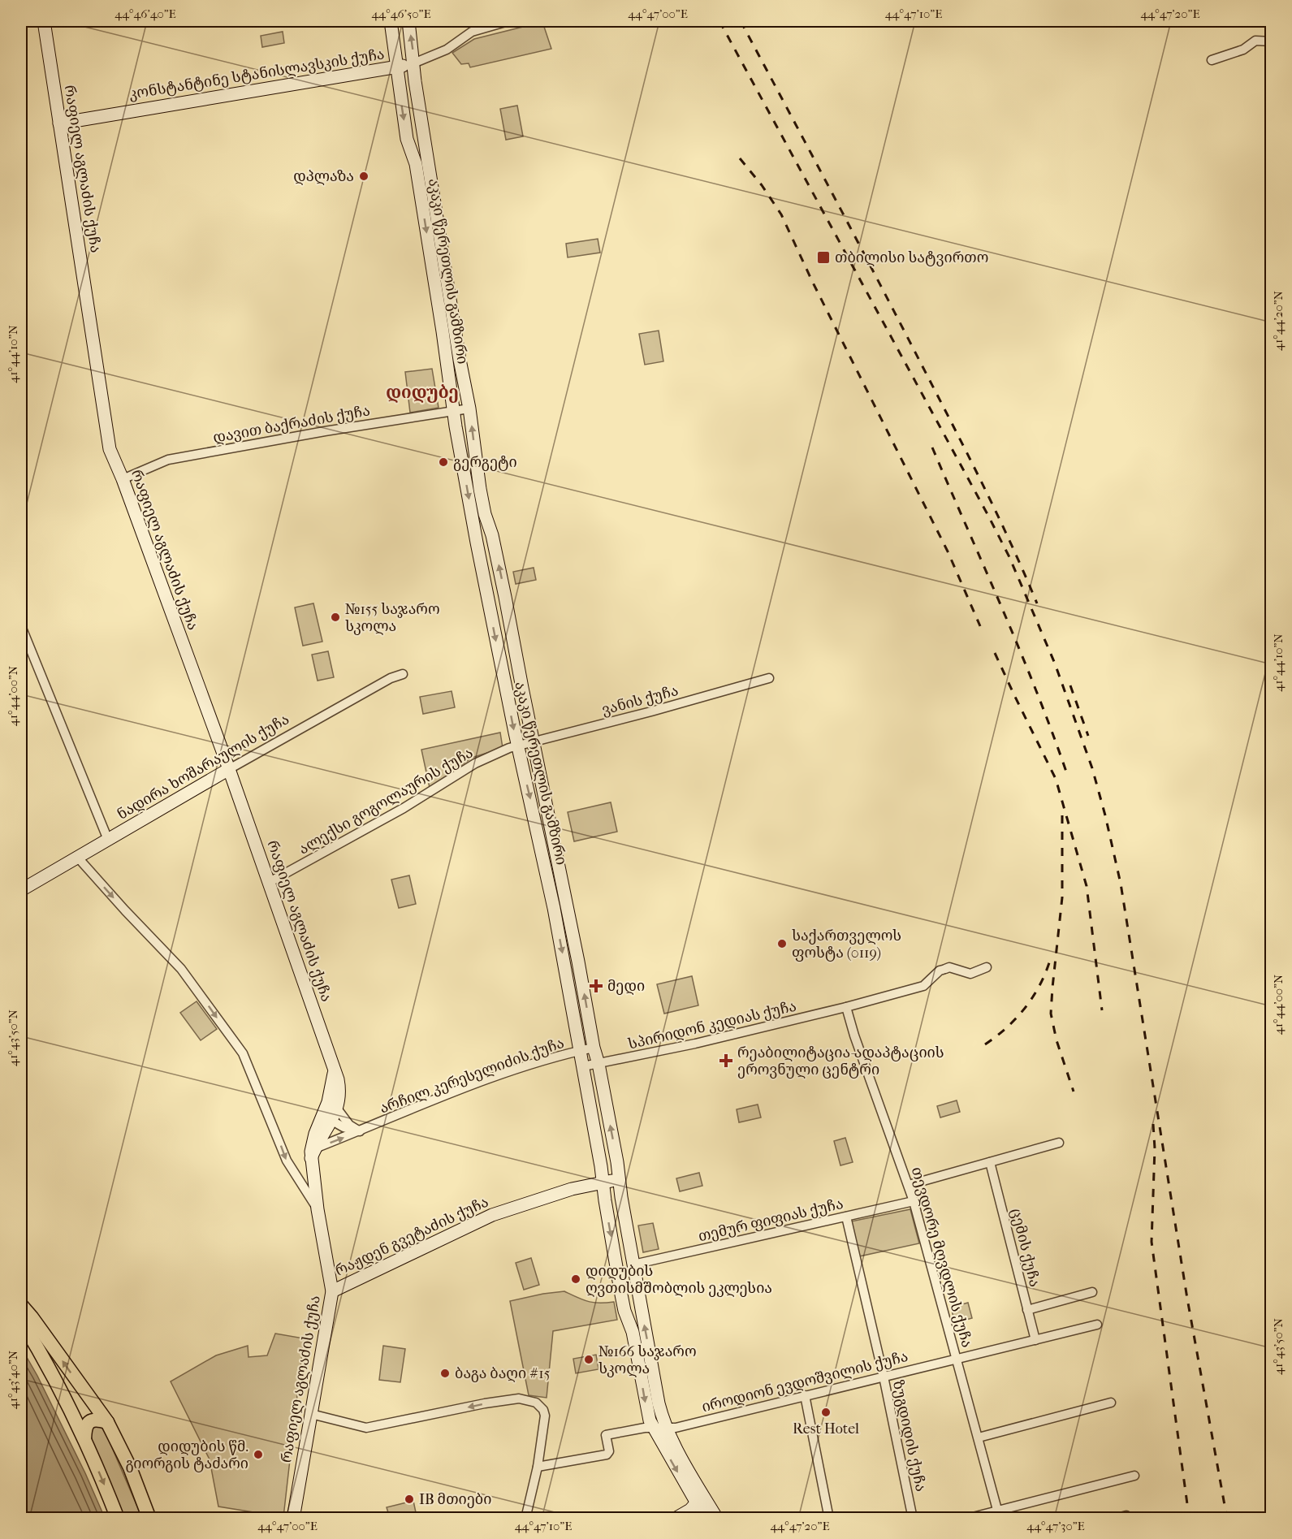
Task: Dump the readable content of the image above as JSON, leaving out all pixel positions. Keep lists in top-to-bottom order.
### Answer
{
  "streets": {
    "main road": [
      "კონსტანტინე სტანისლავსკის ქუჩა",
      "რაფიელ აგლაძის ქუჩა",
      "აკაკი წერეთლის გამზირი",
      "ნადირა ხოშარაულის ქუჩა",
      "რაჟდენ გვეტაძის ქუჩა"
    ],
    "street": [
      "დავით ბაქრაძის ქუჩა",
      "ვანის ქუჩა",
      "ალექსი გოგოლაურის ქუჩა",
      "სპირიდონ კედიას ქუჩა",
      "არჩილ კერესელიძის ქუჩა",
      "თემურ ფიფიას ქუჩა",
      "ცემის ქუჩა",
      "თევდორე მღვდლის ქუჩა",
      "იროდიონ ევდოშვილის ქუჩა",
      "ზუგდიდის ქუჩა"
    ]
  },
  "crossings": [
    ["კონსტანტინე სტანისლავსკის ქუჩა", "რაფიელ აგლაძის ქუჩა"],
    ["კონსტანტინე სტანისლავსკის ქუჩა", "აკაკი წერეთლის გამზირი"],
    ["რაფიელ აგლაძის ქუჩა", "დავით ბაქრაძის ქუჩა"],
    ["რაფიელ აგლაძის ქუჩა", "ნადირა ხოშარაულის ქუჩა"],
    ["რაფიელ აგლაძის ქუჩა", "ალექსი გოგოლაურის ქუჩა"],
    ["რაფიელ აგლაძის ქუჩა", "არჩილ კერესელიძის ქუჩა"],
    ["რაფიელ აგლაძის ქუჩა", "რაჟდენ გვეტაძის ქუჩა"],
    ["აკაკი წერეთლის გამზირი", "დავით ბაქრაძის ქუჩა"],
    ["აკაკი წერეთლის გამზირი", "ვანის ქუჩა"],
    ["აკაკი წერეთლის გამზირი", "ალექსი გოგოლაურის ქუჩა"],
    ["აკაკი წერეთლის გამზირი", "სპირიდონ კედიას ქუჩა"],
    ["აკაკი წერეთლის გამზირი", "არჩილ კერესელიძის ქუჩა"],
    ["აკაკი წერეთლის გამზირი", "თემურ ფიფიას ქუჩა"],
    ["აკაკი წერეთლის გამზირი", "რაჟდენ გვეტაძის ქუჩა"],
    ["აკაკი წერეთლის გამზირი", "იროდიონ ევდოშვილის ქუჩა"],
    ["ვანის ქუჩა", "ალექსი გოგოლაურის ქუჩა"],
    ["სპირიდონ კედიას ქუჩა", "თევდორე მღვდლის ქუჩა"],
    ["თემურ ფიფიას ქუჩა", "თევდორე მღვდლის ქუჩა"],
    ["თემურ ფიფიას ქუჩა", "ზუგდიდის ქუჩა"],
    ["ცემის ქუჩა", "იროდიონ ევდოშვილის ქუჩა"],
    ["თევდორე მღვდლის ქუჩა", "იროდიონ ევდოშვილის ქუჩა"],
    ["იროდიონ ევდოშვილის ქუჩა", "ზუგდიდის ქუჩა"]
  ],
  "districts": ["დიდუბე"],
  "places": {
    "other": [
      "დპლაზა",
      "გერგეტი",
      "№155 საჯარო სკოლა",
      "საქართველოს ფოსტა (0119)",
      "დიდუბის ღვთისმშობლის ეკლესია",
      "№166 საჯარო სკოლა",
      "ბაგა ბაღი #15",
      "Rest Hotel",
      "დიდუბის წმ. გიორგის ტაძარი",
      "IB მთიები"
    ],
    "transit": ["თბილისი სატვირთო"],
    "health": ["მედი", "რეაბილიტაცია-ადაპტაციის ეროვნული ცენტრი"]
  },
  "coordinates": [
    "44°46'40\"E",
    "44°46'50\"E",
    "44°47'00\"E",
    "44°47'10\"E",
    "44°47'20\"E",
    "41°44'20\"N",
    "41°44'10\"N",
    "41°44'00\"N",
    "41°43'50\"N",
    "41°43'40\"N",
    "44°47'30\"E"
  ]
}
